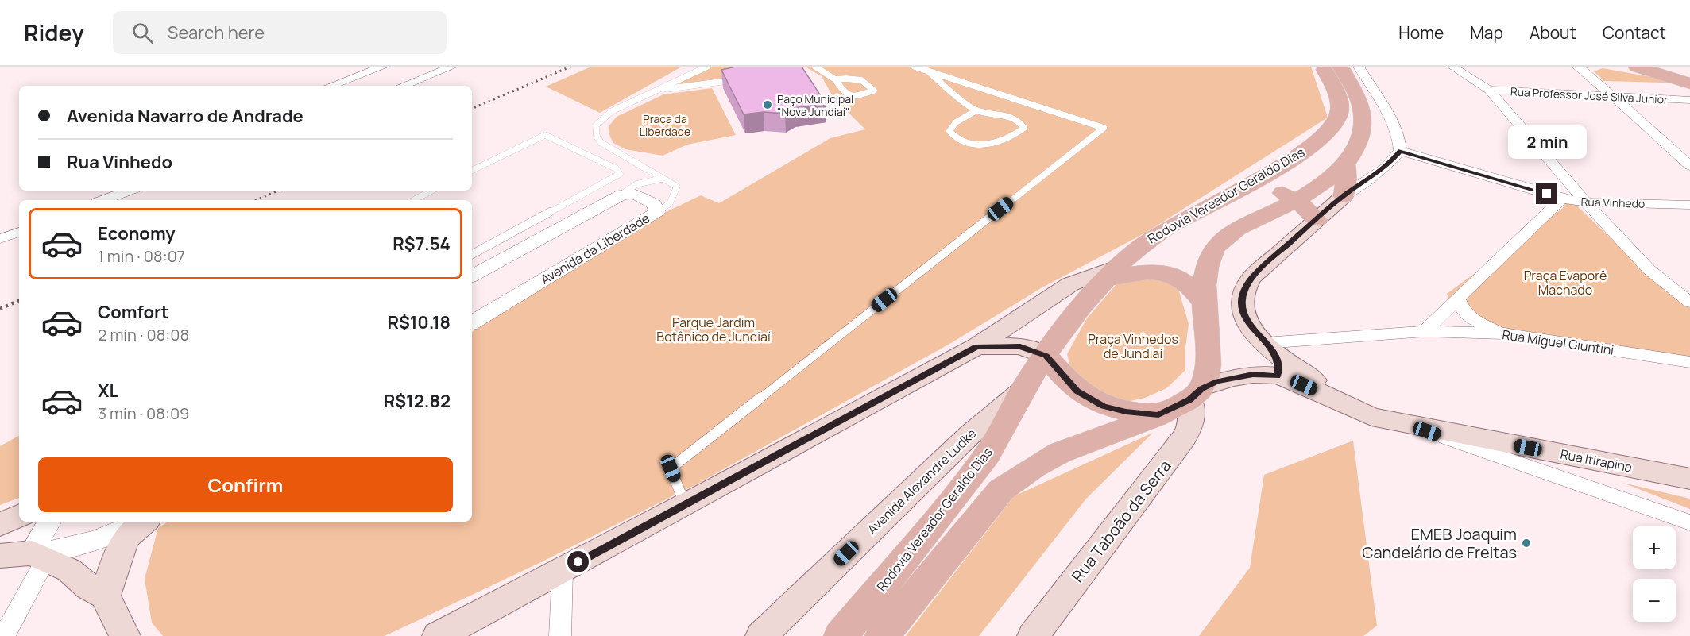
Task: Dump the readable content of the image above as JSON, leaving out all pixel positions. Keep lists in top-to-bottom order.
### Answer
{
  "streets": {
    "main road": [
      "Rodovia Vereador Geraldo Dias",
      "Rua Itirapina",
      "Avenida Alexandre Ludke",
      "Rua Taboão da Serra"
    ],
    "street": [
      "Rua Professor José Silva Junior",
      "Rua Vinhedo",
      "Avenida da Liberdade",
      "Rua Miguel Giuntini"
    ]
  },
  "crossings": [
    ["Rodovia Vereador Geraldo Dias", "Rua Itirapina"],
    ["Rodovia Vereador Geraldo Dias", "Avenida Alexandre Ludke"],
    ["Rodovia Vereador Geraldo Dias", "Rua Taboão da Serra"],
    ["Rua Itirapina", "Rua Taboão da Serra"]
  ],
  "parks": [
    "Praça da Liberdade",
    "Praça Evaporê Machado",
    "Parque Jardim Botânico de Jundiaí",
    "Praça Vinhedos de Jundiaí"
  ],
  "places": ["Paço Municipal \"Nova Jundiaí\"", "EMEB Joaquim Candelário de Freitas"],
  "page": {
    "header": "Ridey",
    "search": "Search here",
    "nav": [
      "Home",
      "Map",
      "About",
      "Contact"
    ],
    "banner": ["Avenida Navarro de Andrade", "Rua Vinhedo"],
    "bubble": "2 min",
    "list": [
      {
        "name": "Economy",
        "note": "1 min · 08:07",
        "value": "R$7.54"
      },
      {
        "name": "Comfort",
        "note": "2 min · 08:08",
        "value": "R$10.18"
      },
      {
        "name": "XL",
        "note": "3 min · 08:09",
        "value": "R$12.82"
      }
    ],
    "buttons": "Confirm",
    "map_buttons": ["+", "−"]
  }
}
